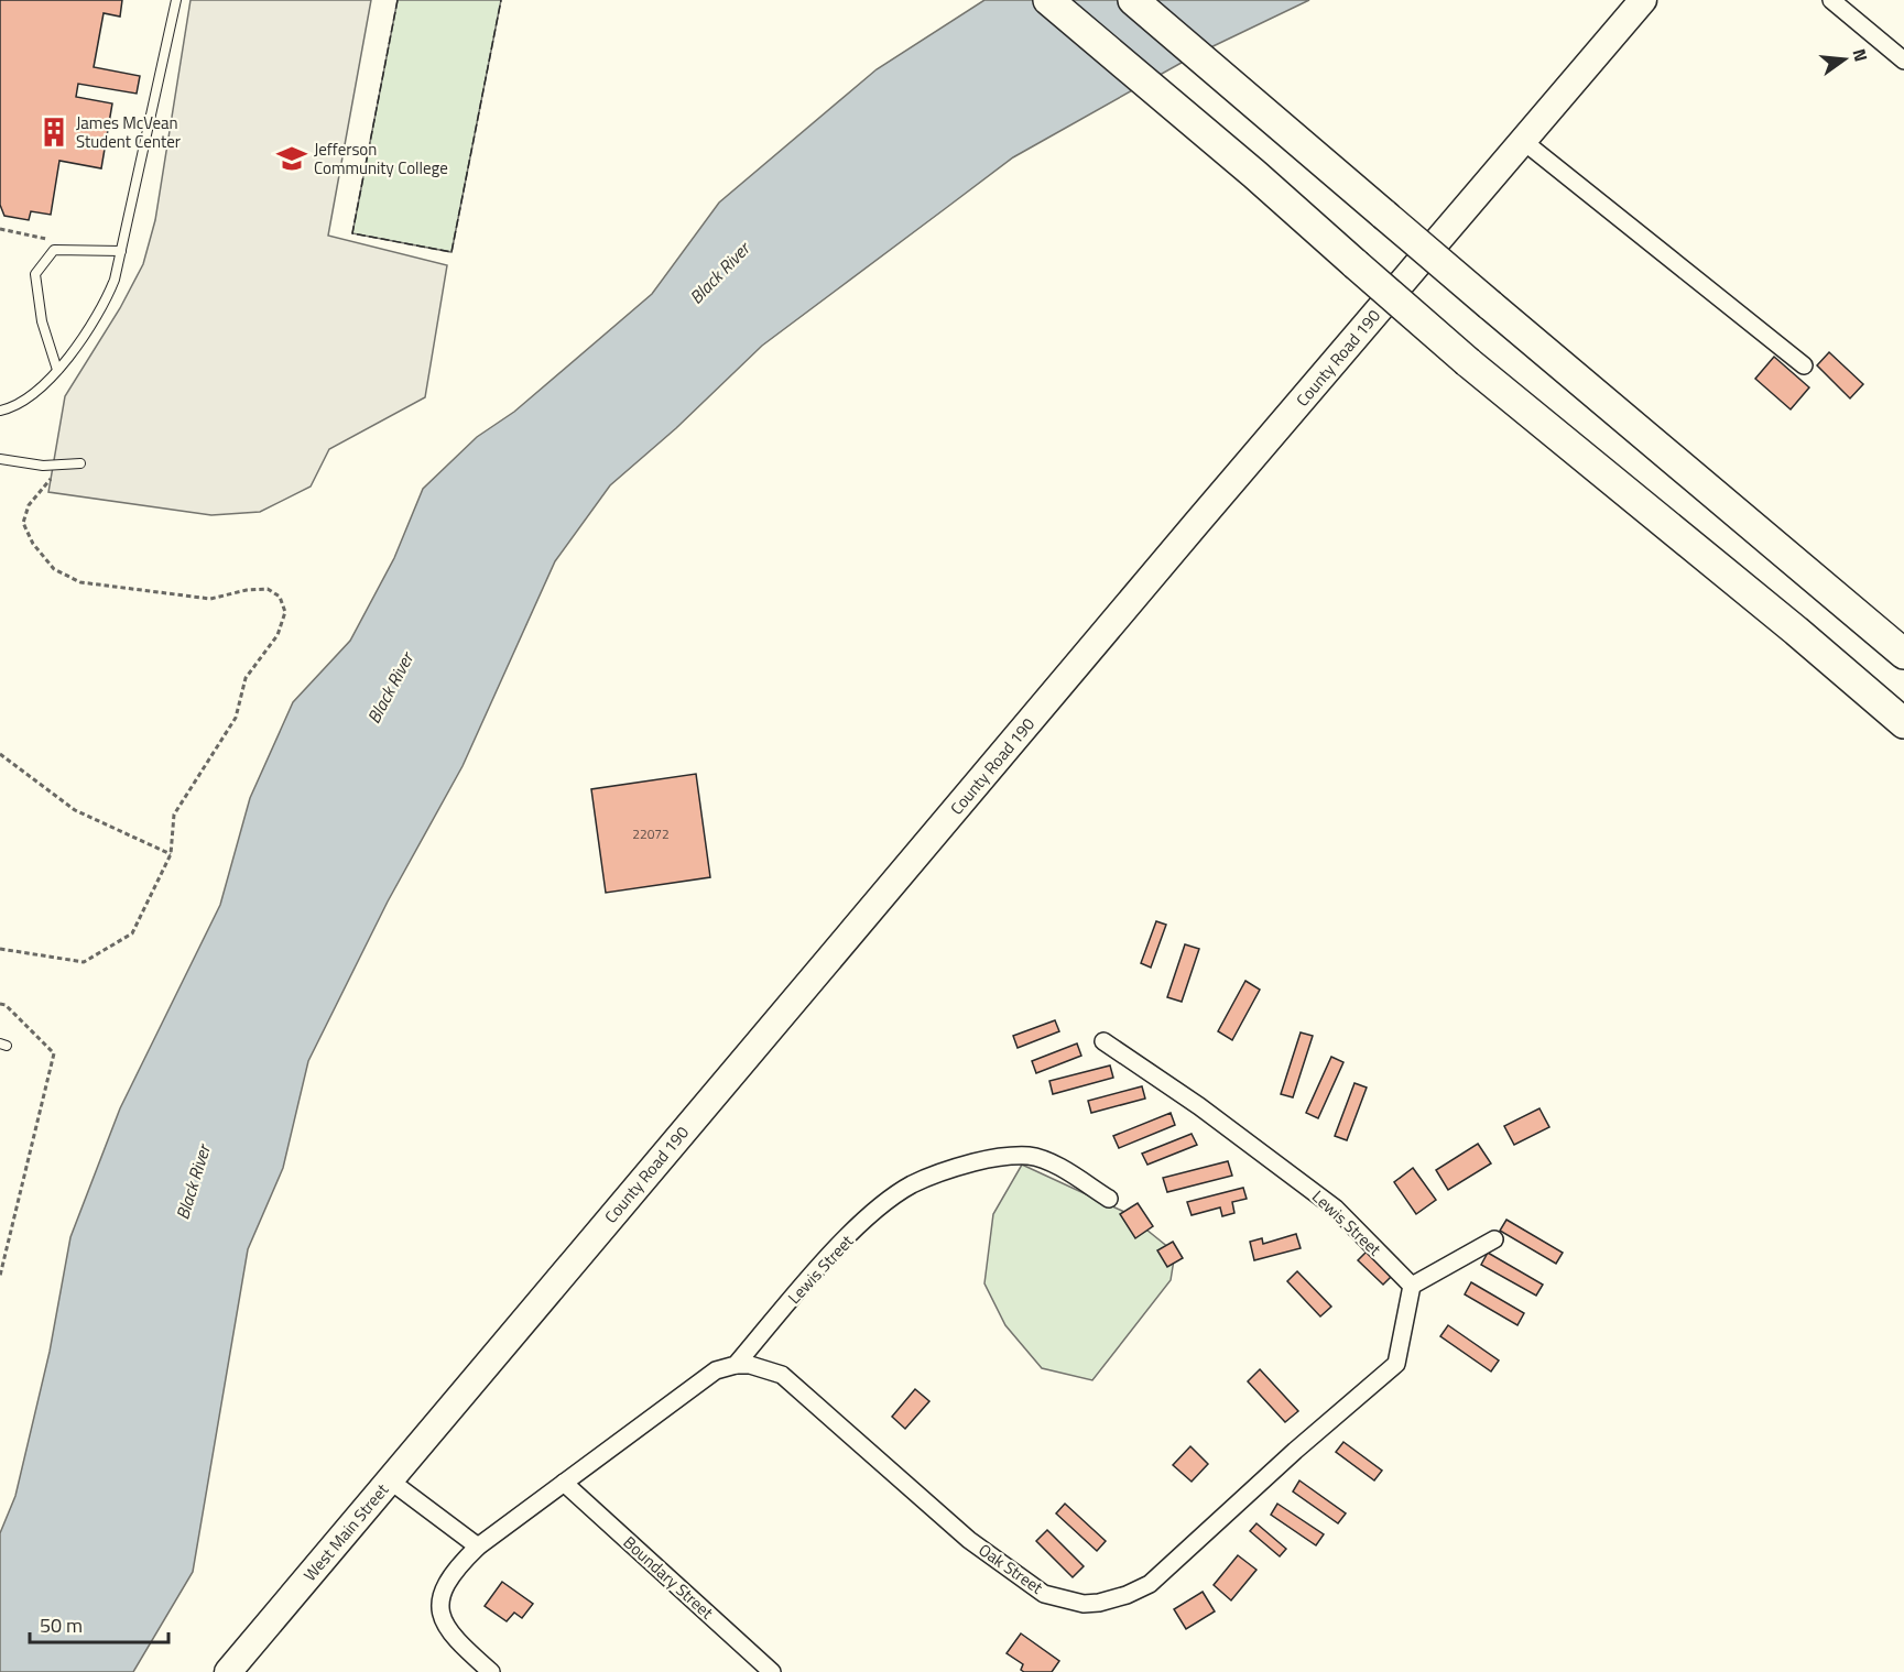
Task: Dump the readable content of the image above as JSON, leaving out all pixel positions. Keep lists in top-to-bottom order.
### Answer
{
  "streets": {
    "main road": ["County Road 190", "West Main Street"],
    "street": ["Lewis Street", "Oak Street", "Boundary Street"]
  },
  "crossings": [
    ["County Road 190", "West Main Street"],
    ["Lewis Street", "Oak Street"],
    ["Lewis Street", "Boundary Street"]
  ],
  "water": ["Black River"],
  "places": {
    "building": ["James McVean Student Center"],
    "school or university": ["Jefferson Community College"]
  },
  "house_numbers": ["22072"],
  "scale_bar": "50 m",
  "north": "right"
}
